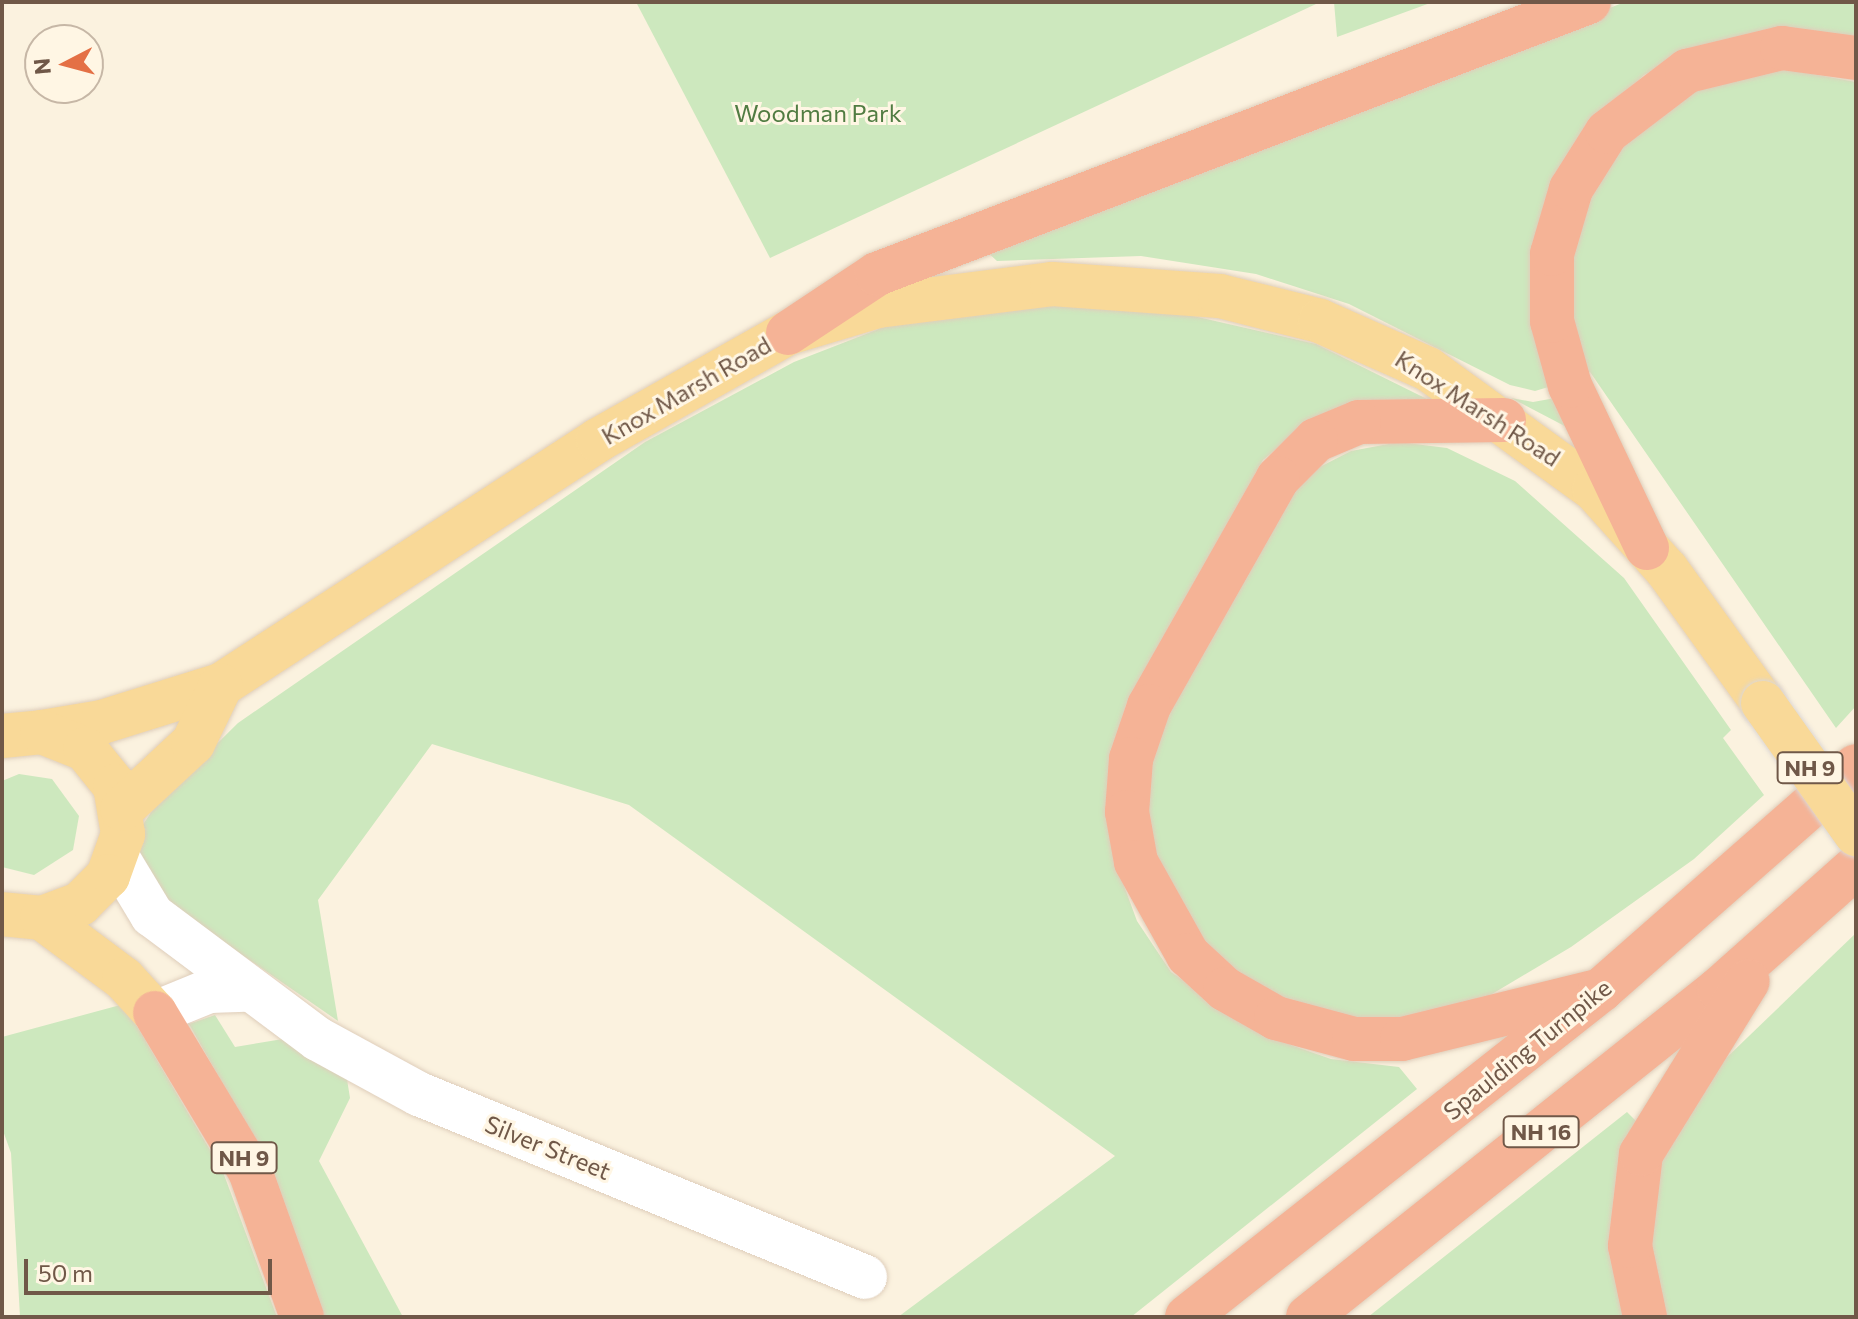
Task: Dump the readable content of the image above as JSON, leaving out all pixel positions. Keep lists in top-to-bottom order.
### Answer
{
  "streets": {
    "highway": ["NH 9", "Spaulding Turnpike", "NH 16"],
    "main road": ["Knox Marsh Road"],
    "street": ["Silver Street"]
  },
  "crossings": [
    ["Knox Marsh Road", "NH 9"],
    ["NH 9", "Silver Street"]
  ],
  "parks": ["Woodman Park"],
  "scale_bar": "50 m",
  "north": "left"
}
